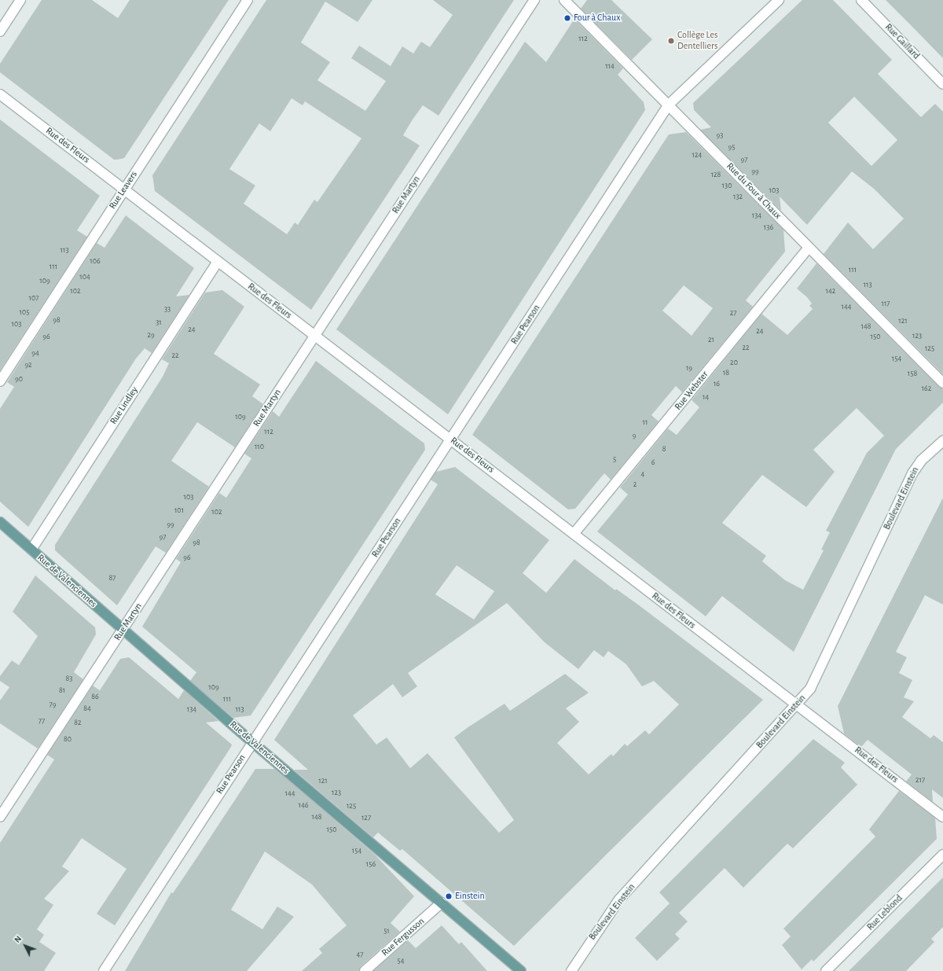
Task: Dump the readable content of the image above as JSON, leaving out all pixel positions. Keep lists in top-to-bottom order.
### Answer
{
  "streets": {
    "main road": ["Rue de Valenciennes"],
    "street": [
      "Rue Gaillard",
      "Rue des Fleurs",
      "Rue Leavers",
      "Rue du Four à Chaux",
      "Rue Martyn",
      "Rue Pearson",
      "Rue Webster",
      "Rue Lindley",
      "Boulevard Einstein",
      "Rue Leblond",
      "Rue Fergusson"
    ]
  },
  "crossings": [
    ["Rue des Fleurs", "Rue Leavers"],
    ["Rue des Fleurs", "Rue Martyn"],
    ["Rue des Fleurs", "Rue Pearson"],
    ["Rue des Fleurs", "Rue Webster"],
    ["Rue des Fleurs", "Rue Lindley"],
    ["Rue des Fleurs", "Boulevard Einstein"],
    ["Rue du Four à Chaux", "Rue Pearson"],
    ["Rue du Four à Chaux", "Rue Webster"],
    ["Rue Martyn", "Rue de Valenciennes"],
    ["Rue Pearson", "Rue de Valenciennes"],
    ["Rue Lindley", "Rue de Valenciennes"],
    ["Rue de Valenciennes", "Rue Fergusson"]
  ],
  "places": ["Four à Chaux", "Collège Les Dentelliers", "Einstein"],
  "house_numbers": [
    "112",
    "114",
    "93",
    "95",
    "124",
    "97",
    "99",
    "128",
    "130",
    "103",
    "132",
    "134",
    "136",
    "113",
    "106",
    "111",
    "111",
    "104",
    "109",
    "113",
    "102",
    "142",
    "107",
    "117",
    "144",
    "33",
    "105",
    "27",
    "98",
    "121",
    "31",
    "103",
    "148",
    "24",
    "24",
    "29",
    "123",
    "96",
    "150",
    "21",
    "22",
    "125",
    "94",
    "22",
    "154",
    "20",
    "92",
    "19",
    "18",
    "158",
    "90",
    "16",
    "162",
    "14",
    "109",
    "11",
    "112",
    "9",
    "110",
    "8",
    "5",
    "6",
    "4",
    "2",
    "103",
    "101",
    "102",
    "99",
    "97",
    "98",
    "96",
    "87",
    "83",
    "109",
    "81",
    "86",
    "111",
    "79",
    "84",
    "134",
    "113",
    "77",
    "82",
    "80",
    "217",
    "121",
    "123",
    "144",
    "146",
    "125",
    "148",
    "127",
    "150",
    "154",
    "156",
    "51",
    "47",
    "54"
  ],
  "north": "top left"
}
